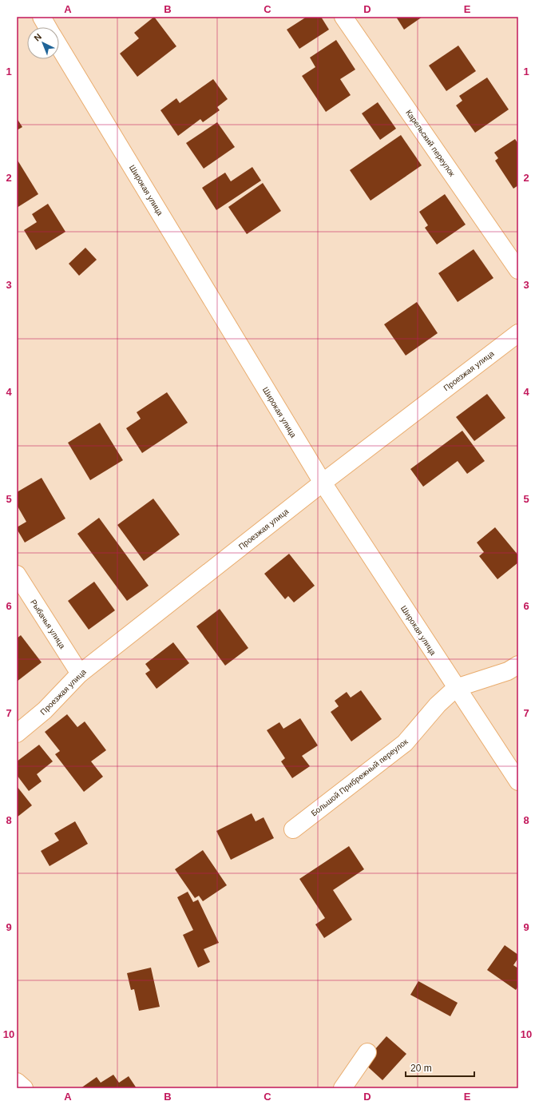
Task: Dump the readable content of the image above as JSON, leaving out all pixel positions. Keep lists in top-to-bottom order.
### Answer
{
  "streets": {
    "street": [
      "Карельский переулок",
      "Широкая улица",
      "Проезжая улица",
      "Рыбачья улица",
      "Большой Прибрежный переулок"
    ]
  },
  "crossings": [
    ["Широкая улица", "Проезжая улица"],
    ["Широкая улица", "Большой Прибрежный переулок"],
    ["Проезжая улица", "Рыбачья улица"]
  ],
  "scale_bar": "20 m",
  "north": "top left",
  "grid": {
    "columns": [
      "A",
      "B",
      "C",
      "D",
      "E"
    ],
    "rows": [
      "1",
      "2",
      "3",
      "4",
      "5",
      "6",
      "7",
      "8",
      "9",
      "10"
    ]
  }
}
